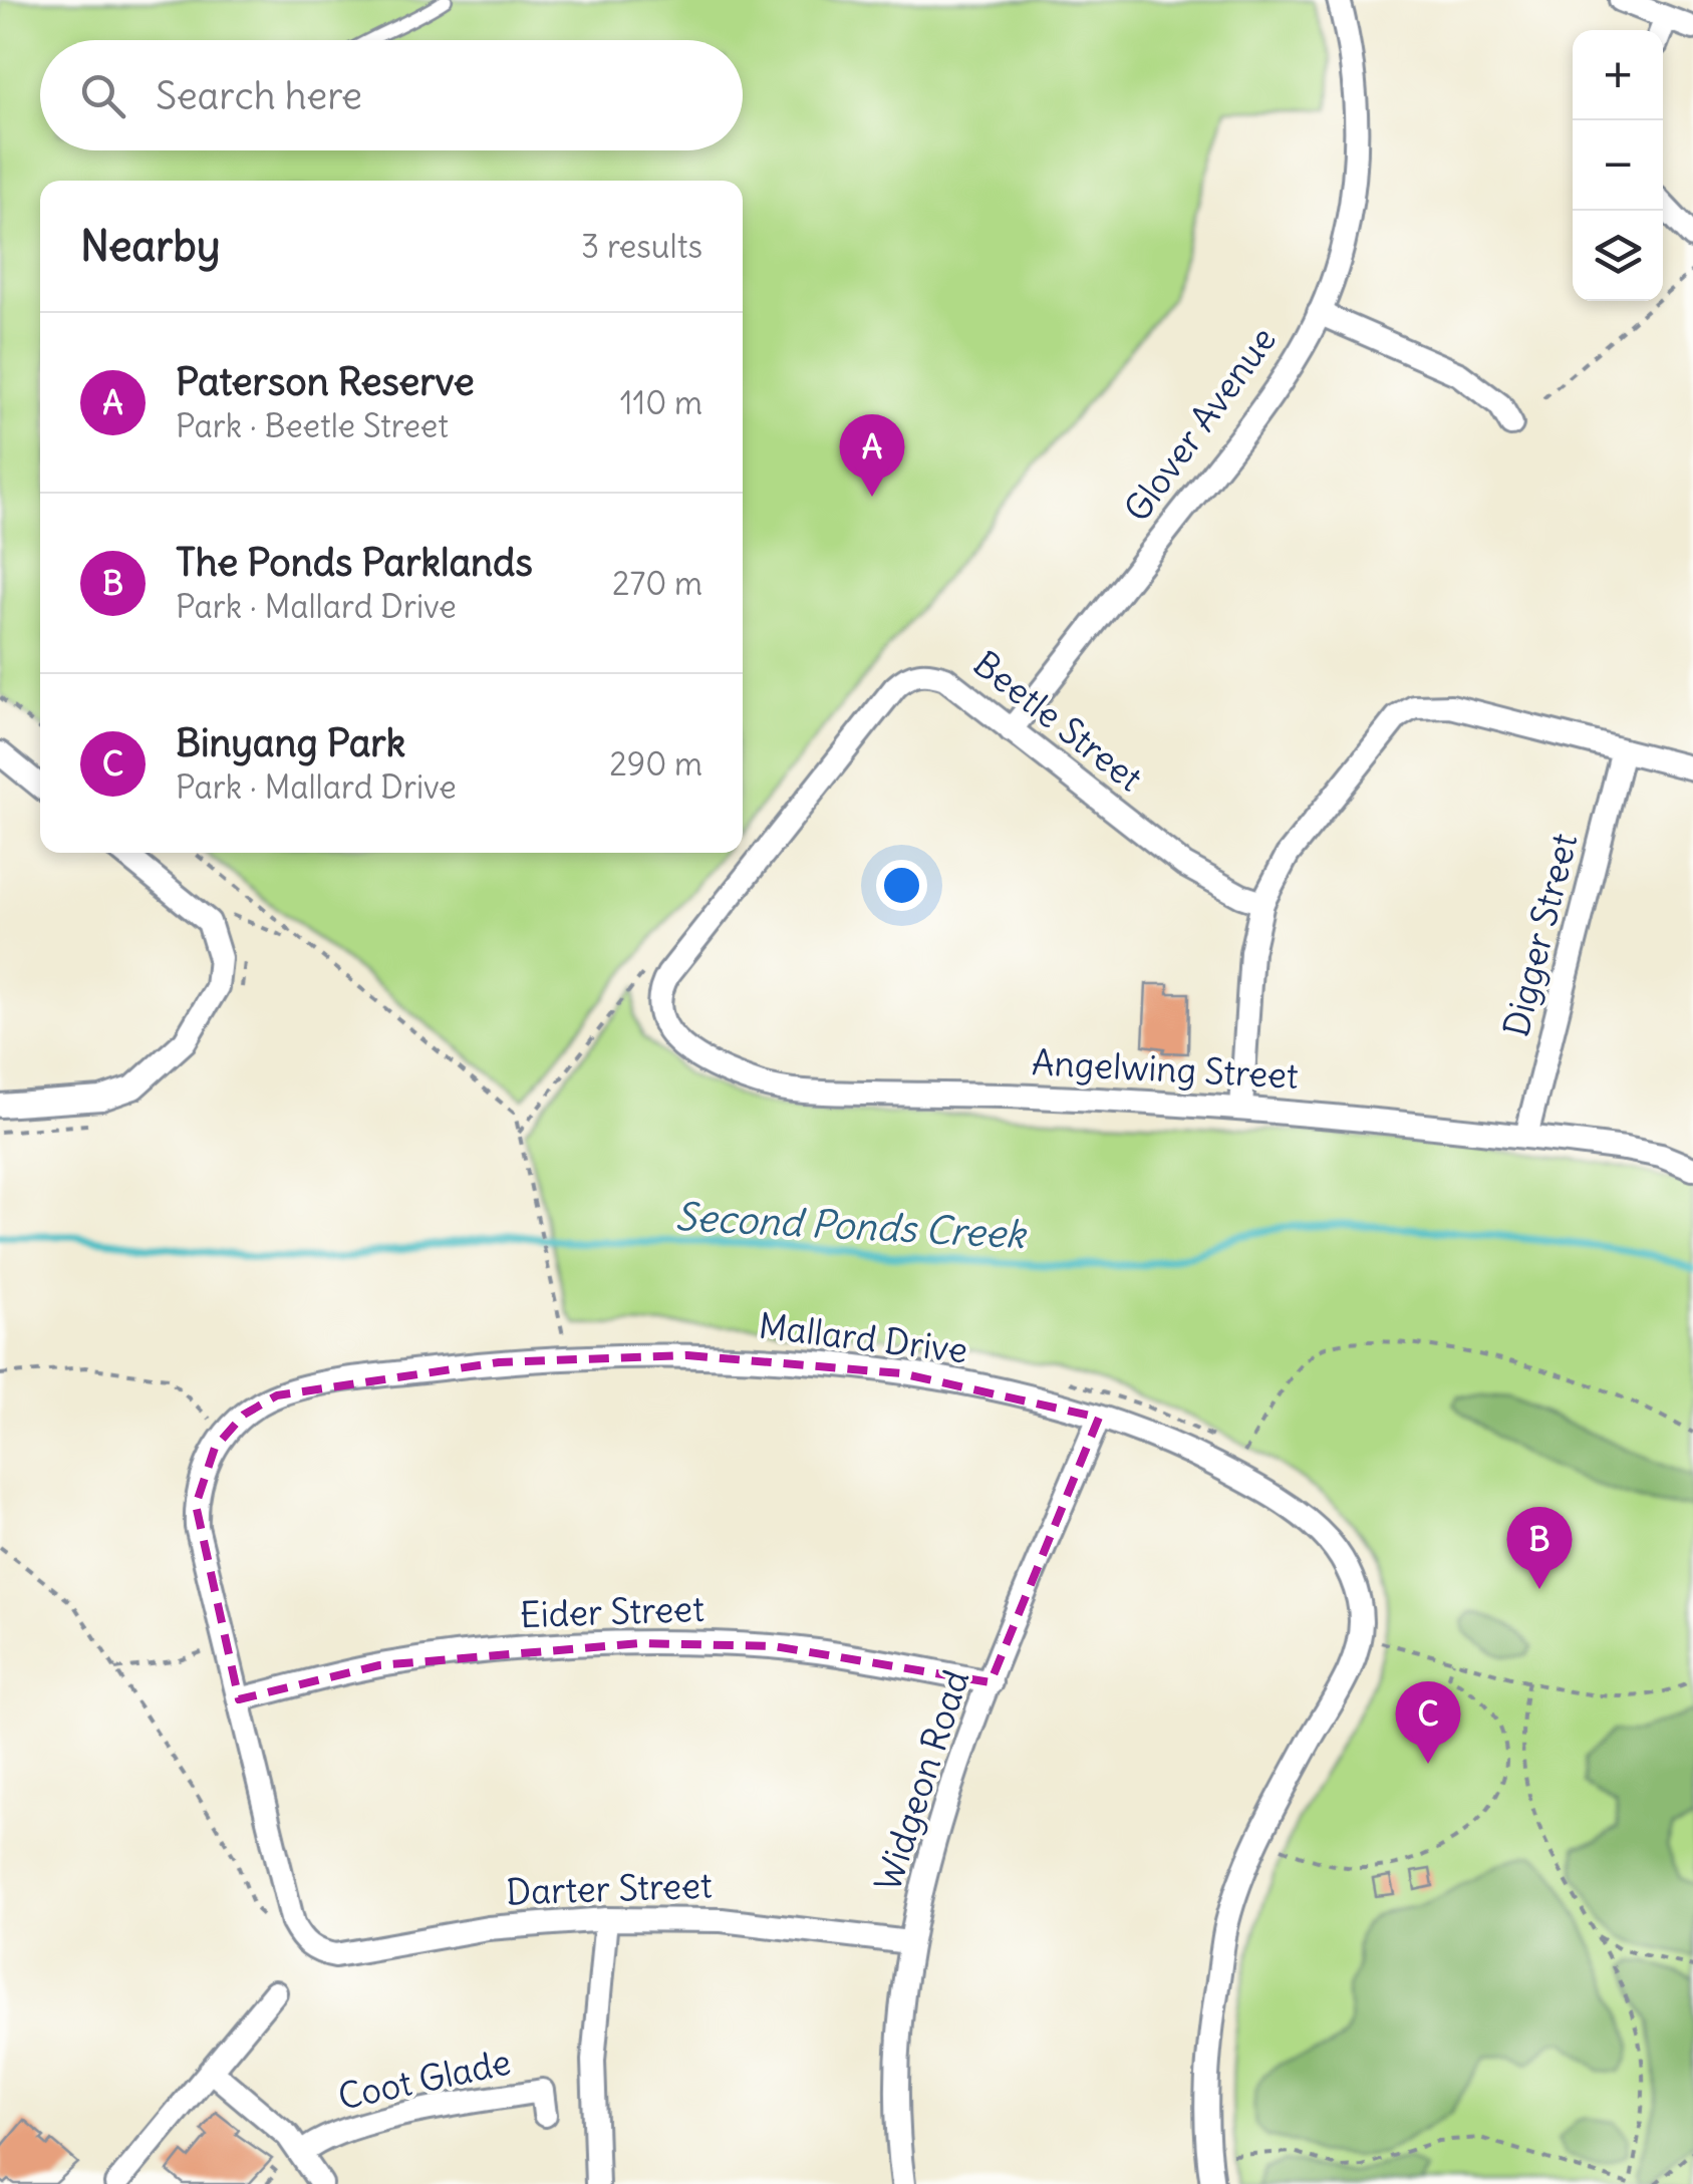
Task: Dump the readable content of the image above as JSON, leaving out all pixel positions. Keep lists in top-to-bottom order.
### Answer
{
  "streets": {
    "street": [
      "Glover Avenue",
      "Beetle Street",
      "Digger Street",
      "Angelwing Street",
      "Mallard Drive",
      "Eider Street",
      "Widgeon Road",
      "Darter Street",
      "Coot Glade"
    ]
  },
  "crossings": [
    ["Glover Avenue", "Beetle Street"],
    ["Beetle Street", "Angelwing Street"],
    ["Digger Street", "Angelwing Street"],
    ["Mallard Drive", "Eider Street"],
    ["Mallard Drive", "Widgeon Road"],
    ["Mallard Drive", "Darter Street"],
    ["Eider Street", "Widgeon Road"],
    ["Widgeon Road", "Darter Street"]
  ],
  "water": ["Second Ponds Creek"],
  "page": {
    "map_buttons": ["+", "−"],
    "search": "Search here",
    "heading": ["Nearby", "3 results"],
    "list": [
      {
        "mark": "A",
        "name": "Paterson Reserve",
        "note": "Park · Beetle Street",
        "value": "110 m"
      },
      {
        "mark": "B",
        "name": "The Ponds Parklands",
        "note": "Park · Mallard Drive",
        "value": "270 m"
      },
      {
        "mark": "C",
        "name": "Binyang Park",
        "note": "Park · Mallard Drive",
        "value": "290 m"
      }
    ],
    "pins": ["A", "B", "C"]
  }
}
